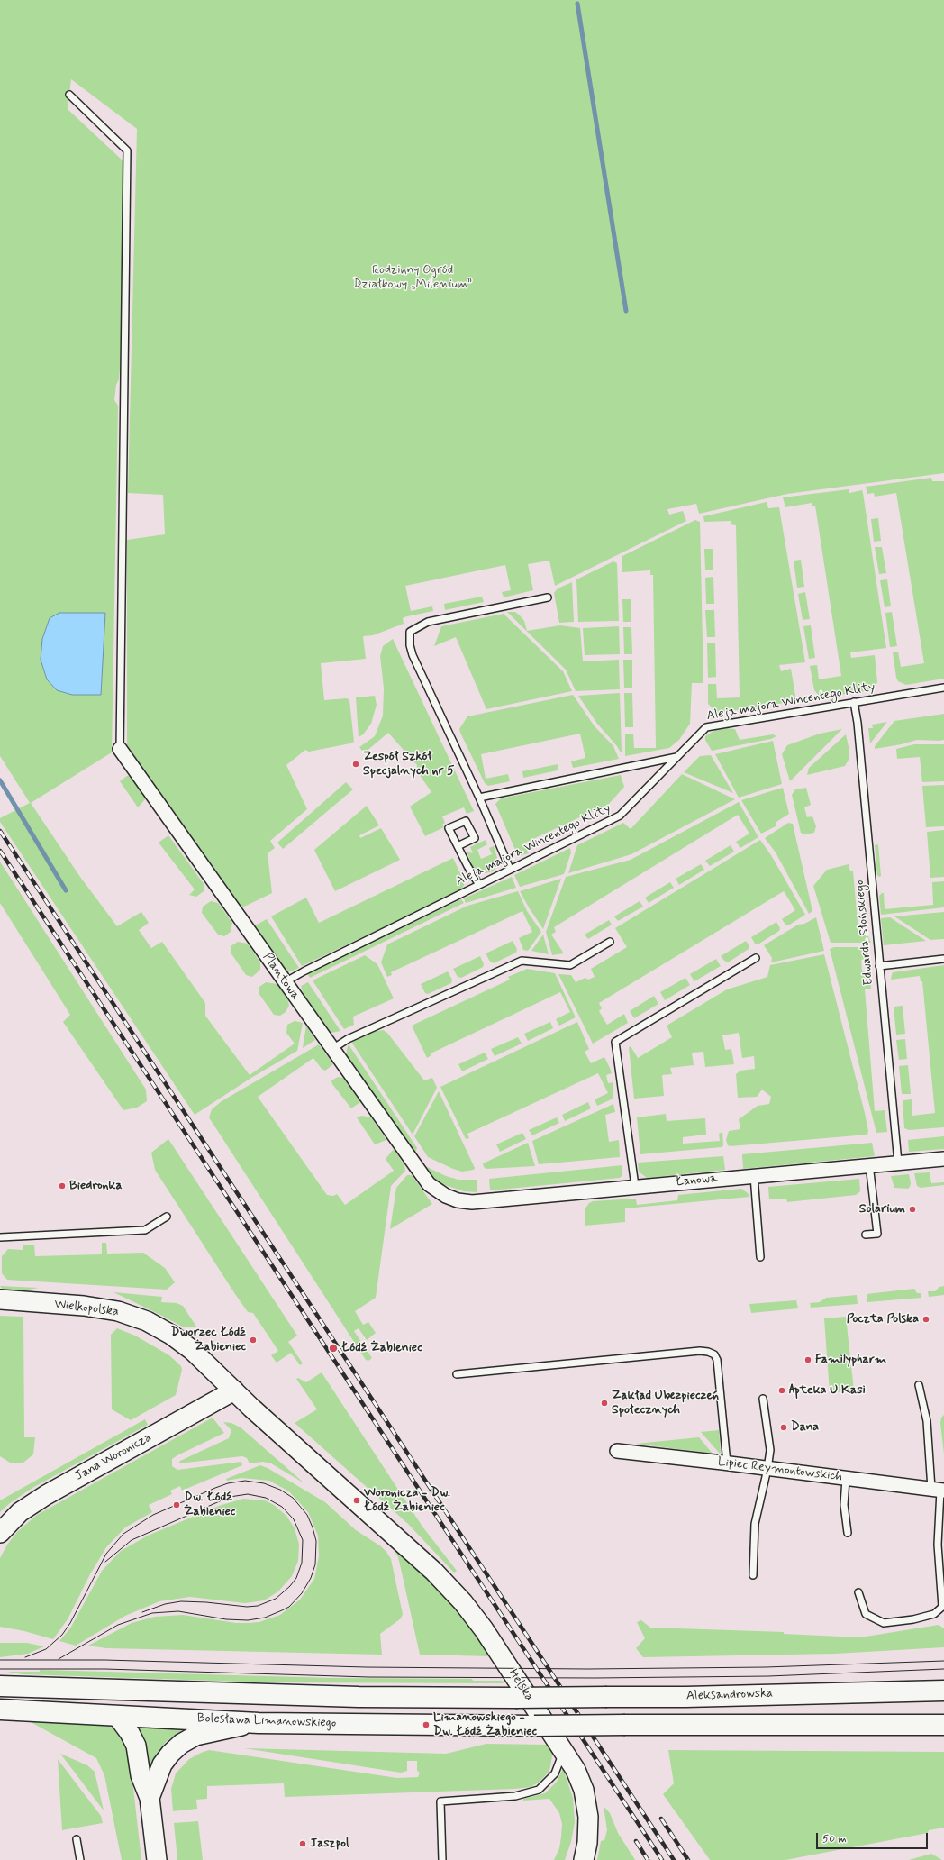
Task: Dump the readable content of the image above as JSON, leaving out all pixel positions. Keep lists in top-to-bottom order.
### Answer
{
  "streets": {
    "main road": ["Aleksandrowska", "Bolesława Limanowskiego"],
    "street": [
      "Plantowa",
      "Łanowa",
      "Wielkopolska",
      "Jana Woronicza",
      "Lipiec Reymontowskich",
      "Helska"
    ],
    "lane": ["Aleja majora Wincentego Klity", "Edwarda Słońskiego"]
  },
  "crossings": [
    ["Aleja majora Wincentego Klity", "Edwarda Słońskiego"],
    ["Aleja majora Wincentego Klity", "Plantowa"],
    ["Edwarda Słońskiego", "Łanowa"],
    ["Plantowa", "Łanowa"],
    ["Wielkopolska", "Jana Woronicza"],
    ["Wielkopolska", "Helska"]
  ],
  "parks": ["Rodzinny Ogród Działkowy „Milenium”"],
  "places": [
    "Zespół Szkół Specjalnych nr 5",
    "Biedronka",
    "Solarium",
    "Poczta Polska",
    "Dworzec Łódź Żabieniec",
    "Łódź Żabieniec",
    "Familypharm",
    "Apteka U Kasi",
    "Zakład Ubezpieczeń Społecznych",
    "Dana",
    "Woronicza - Dw. Łódź Żabieniec",
    "Dw. Łódź Żabieniec",
    "Limanowskiego - Dw. Łódź Żabieniec",
    "Jaszpol"
  ],
  "scale_bar": "50 m"
}
